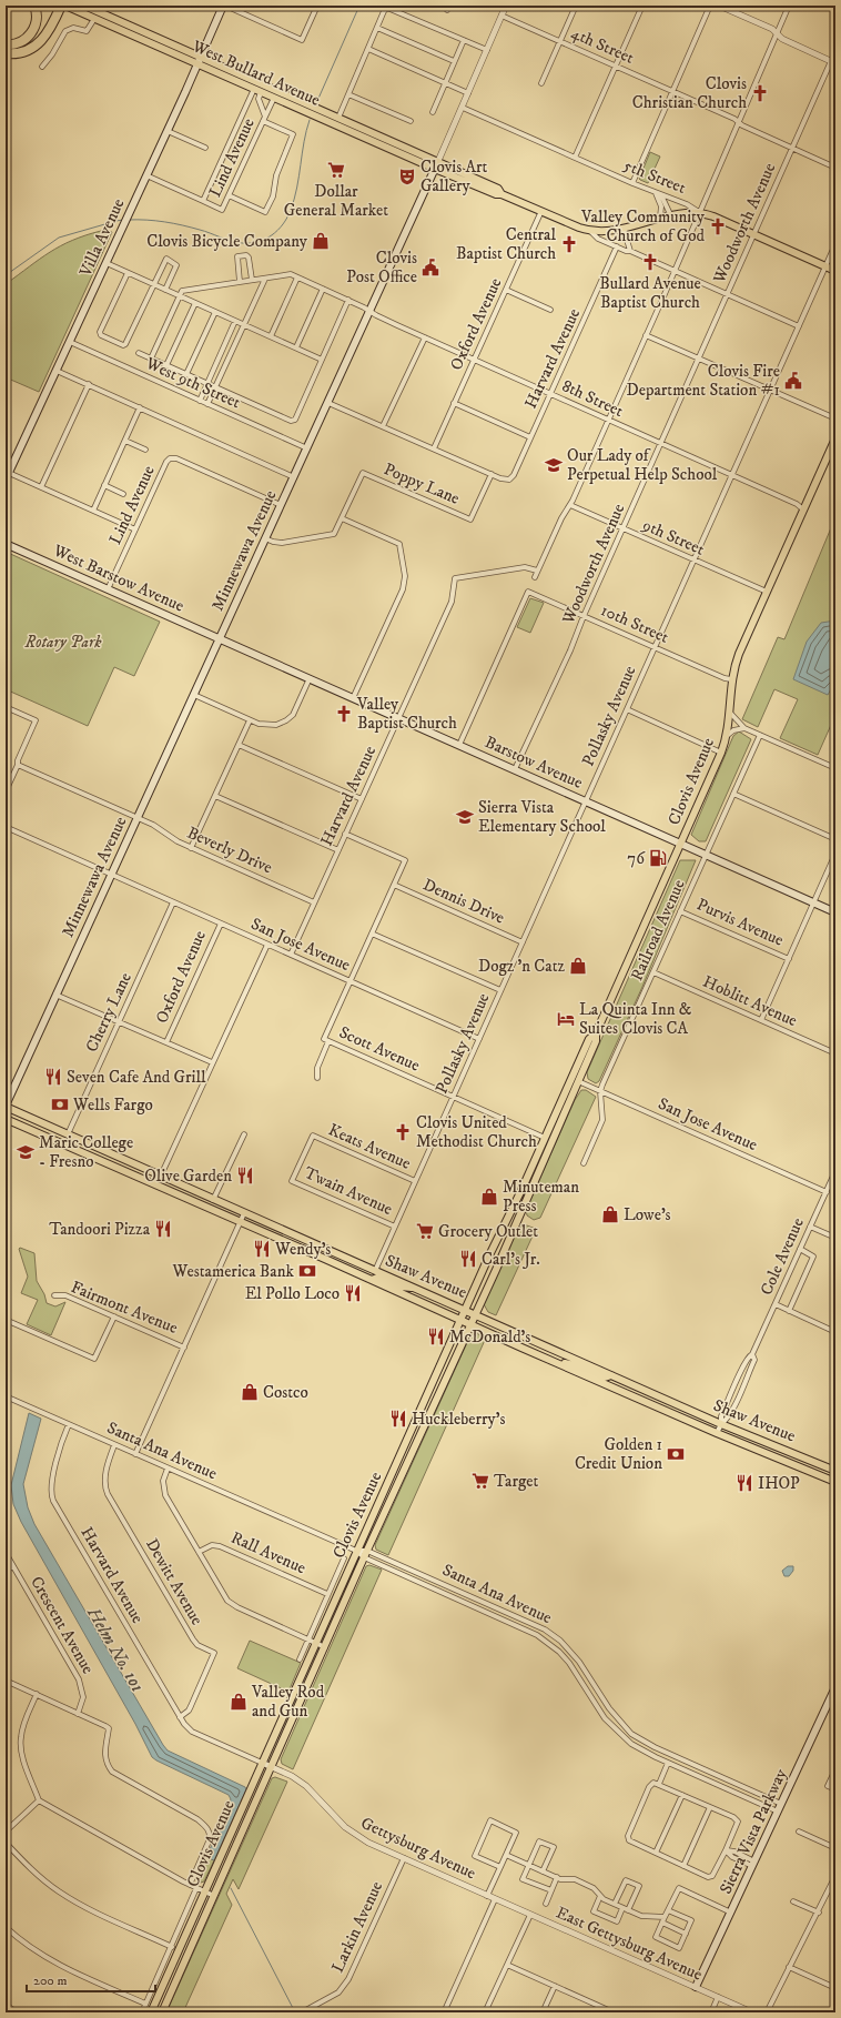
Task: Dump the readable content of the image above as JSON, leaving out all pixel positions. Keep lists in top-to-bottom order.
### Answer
{
  "streets": {
    "main road": [
      "West Bullard Avenue",
      "5th Street",
      "Villa Avenue",
      "Minnewawa Avenue",
      "West Barstow Avenue",
      "Barstow Avenue",
      "Clovis Avenue",
      "Shaw Avenue",
      "Sierra Vista Parkway"
    ],
    "street": [
      "4th Street",
      "Lind Avenue",
      "Woodworth Avenue",
      "Oxford Avenue",
      "Harvard Avenue",
      "West 9th Street",
      "8th Street",
      "Poppy Lane",
      "9th Street",
      "10th Street",
      "Pollasky Avenue",
      "Beverly Drive",
      "Dennis Drive",
      "Purvis Avenue",
      "Railroad Avenue",
      "San Jose Avenue",
      "Hoblitt Avenue",
      "Cherry Lane",
      "Scott Avenue",
      "Keats Avenue",
      "Twain Avenue",
      "Cole Avenue",
      "Fairmont Avenue",
      "Santa Ana Avenue",
      "Rall Avenue",
      "Dewitt Avenue",
      "Crescent Avenue",
      "Gettysburg Avenue",
      "Larkin Avenue",
      "East Gettysburg Avenue"
    ]
  },
  "crossings": [
    ["4th Street", "Woodworth Avenue"],
    ["4th Street", "Minnewawa Avenue"],
    ["West Bullard Avenue", "Lind Avenue"],
    ["West Bullard Avenue", "Villa Avenue"],
    ["West Bullard Avenue", "Minnewawa Avenue"],
    ["Lind Avenue", "Minnewawa Avenue"],
    ["Lind Avenue", "West Barstow Avenue"],
    ["5th Street", "Woodworth Avenue"],
    ["5th Street", "Minnewawa Avenue"],
    ["5th Street", "Pollasky Avenue"],
    ["Woodworth Avenue", "8th Street"],
    ["Woodworth Avenue", "9th Street"],
    ["Woodworth Avenue", "10th Street"],
    ["Woodworth Avenue", "Barstow Avenue"],
    ["Villa Avenue", "West 9th Street"],
    ["Oxford Avenue", "8th Street"],
    ["Oxford Avenue", "San Jose Avenue"],
    ["Harvard Avenue", "8th Street"],
    ["Harvard Avenue", "Poppy Lane"],
    ["Harvard Avenue", "Barstow Avenue"],
    ["Harvard Avenue", "Clovis Avenue"],
    ["Harvard Avenue", "Beverly Drive"],
    ["Harvard Avenue", "San Jose Avenue"],
    ["Harvard Avenue", "Santa Ana Avenue"],
    ["Harvard Avenue", "Dewitt Avenue"],
    ["Harvard Avenue", "Gettysburg Avenue"],
    ["West 9th Street", "Minnewawa Avenue"],
    ["8th Street", "Minnewawa Avenue"],
    ["8th Street", "Pollasky Avenue"],
    ["8th Street", "Clovis Avenue"],
    ["9th Street", "Pollasky Avenue"],
    ["9th Street", "Clovis Avenue"],
    ["Minnewawa Avenue", "West Barstow Avenue"],
    ["Minnewawa Avenue", "Barstow Avenue"],
    ["Minnewawa Avenue", "Beverly Drive"],
    ["Minnewawa Avenue", "San Jose Avenue"],
    ["Minnewawa Avenue", "Shaw Avenue"],
    ["West Barstow Avenue", "Barstow Avenue"],
    ["10th Street", "Pollasky Avenue"],
    ["10th Street", "Barstow Avenue"],
    ["10th Street", "Clovis Avenue"],
    ["Pollasky Avenue", "Barstow Avenue"],
    ["Pollasky Avenue", "Dennis Drive"],
    ["Pollasky Avenue", "San Jose Avenue"],
    ["Pollasky Avenue", "Scott Avenue"],
    ["Pollasky Avenue", "Keats Avenue"],
    ["Pollasky Avenue", "Twain Avenue"],
    ["Pollasky Avenue", "Shaw Avenue"],
    ["Barstow Avenue", "Clovis Avenue"],
    ["Barstow Avenue", "Railroad Avenue"],
    ["Clovis Avenue", "San Jose Avenue"],
    ["Clovis Avenue", "Scott Avenue"],
    ["Clovis Avenue", "Shaw Avenue"],
    ["Clovis Avenue", "Santa Ana Avenue"],
    ["Clovis Avenue", "Gettysburg Avenue"],
    ["Purvis Avenue", "Railroad Avenue"],
    ["Railroad Avenue", "San Jose Avenue"],
    ["Railroad Avenue", "Hoblitt Avenue"],
    ["San Jose Avenue", "Cherry Lane"],
    ["San Jose Avenue", "Cole Avenue"],
    ["Cherry Lane", "Shaw Avenue"],
    ["Keats Avenue", "Twain Avenue"],
    ["Cole Avenue", "Shaw Avenue"],
    ["Santa Ana Avenue", "Dewitt Avenue"],
    ["Santa Ana Avenue", "Sierra Vista Parkway"],
    ["Sierra Vista Parkway", "East Gettysburg Avenue"],
    ["Gettysburg Avenue", "Larkin Avenue"],
    ["Gettysburg Avenue", "East Gettysburg Avenue"]
  ],
  "water": ["Helm No. 101"],
  "parks": ["Rotary Park"],
  "places": {
    "church": [
      "Clovis Christian Church",
      "Valley Community Church of God",
      "Central Baptist Church",
      "Bullard Avenue Baptist Church",
      "Valley Baptist Church",
      "Clovis United Methodist Church"
    ],
    "supermarket": ["Dollar General Market", "Grocery Outlet", "Target"],
    "theatre": ["Clovis Art Gallery"],
    "shop": [
      "Clovis Bicycle Company",
      "Dogz 'n Catz",
      "Minuteman Press",
      "Lowe's",
      "Costco",
      "Valley Rod and Gun"
    ],
    "public building": ["Clovis Post Office", "Clovis Fire Department Station #1"],
    "school or university": ["Our Lady of Perpetual Help School", "Sierra Vista Elementary School", "Maric College - Fresno"],
    "fuel station": ["76"],
    "hotel": ["La Quinta Inn & Suites Clovis CA"],
    "restaurant": [
      "Seven Cafe And Grill",
      "Olive Garden",
      "Tandoori Pizza",
      "Wendy's",
      "Carl's Jr.",
      "El Pollo Loco",
      "McDonald's",
      "Huckleberry's",
      "IHOP"
    ],
    "bank": ["Wells Fargo", "Westamerica Bank", "Golden 1 Credit Union"]
  },
  "scale_bar": "200 m"
}
